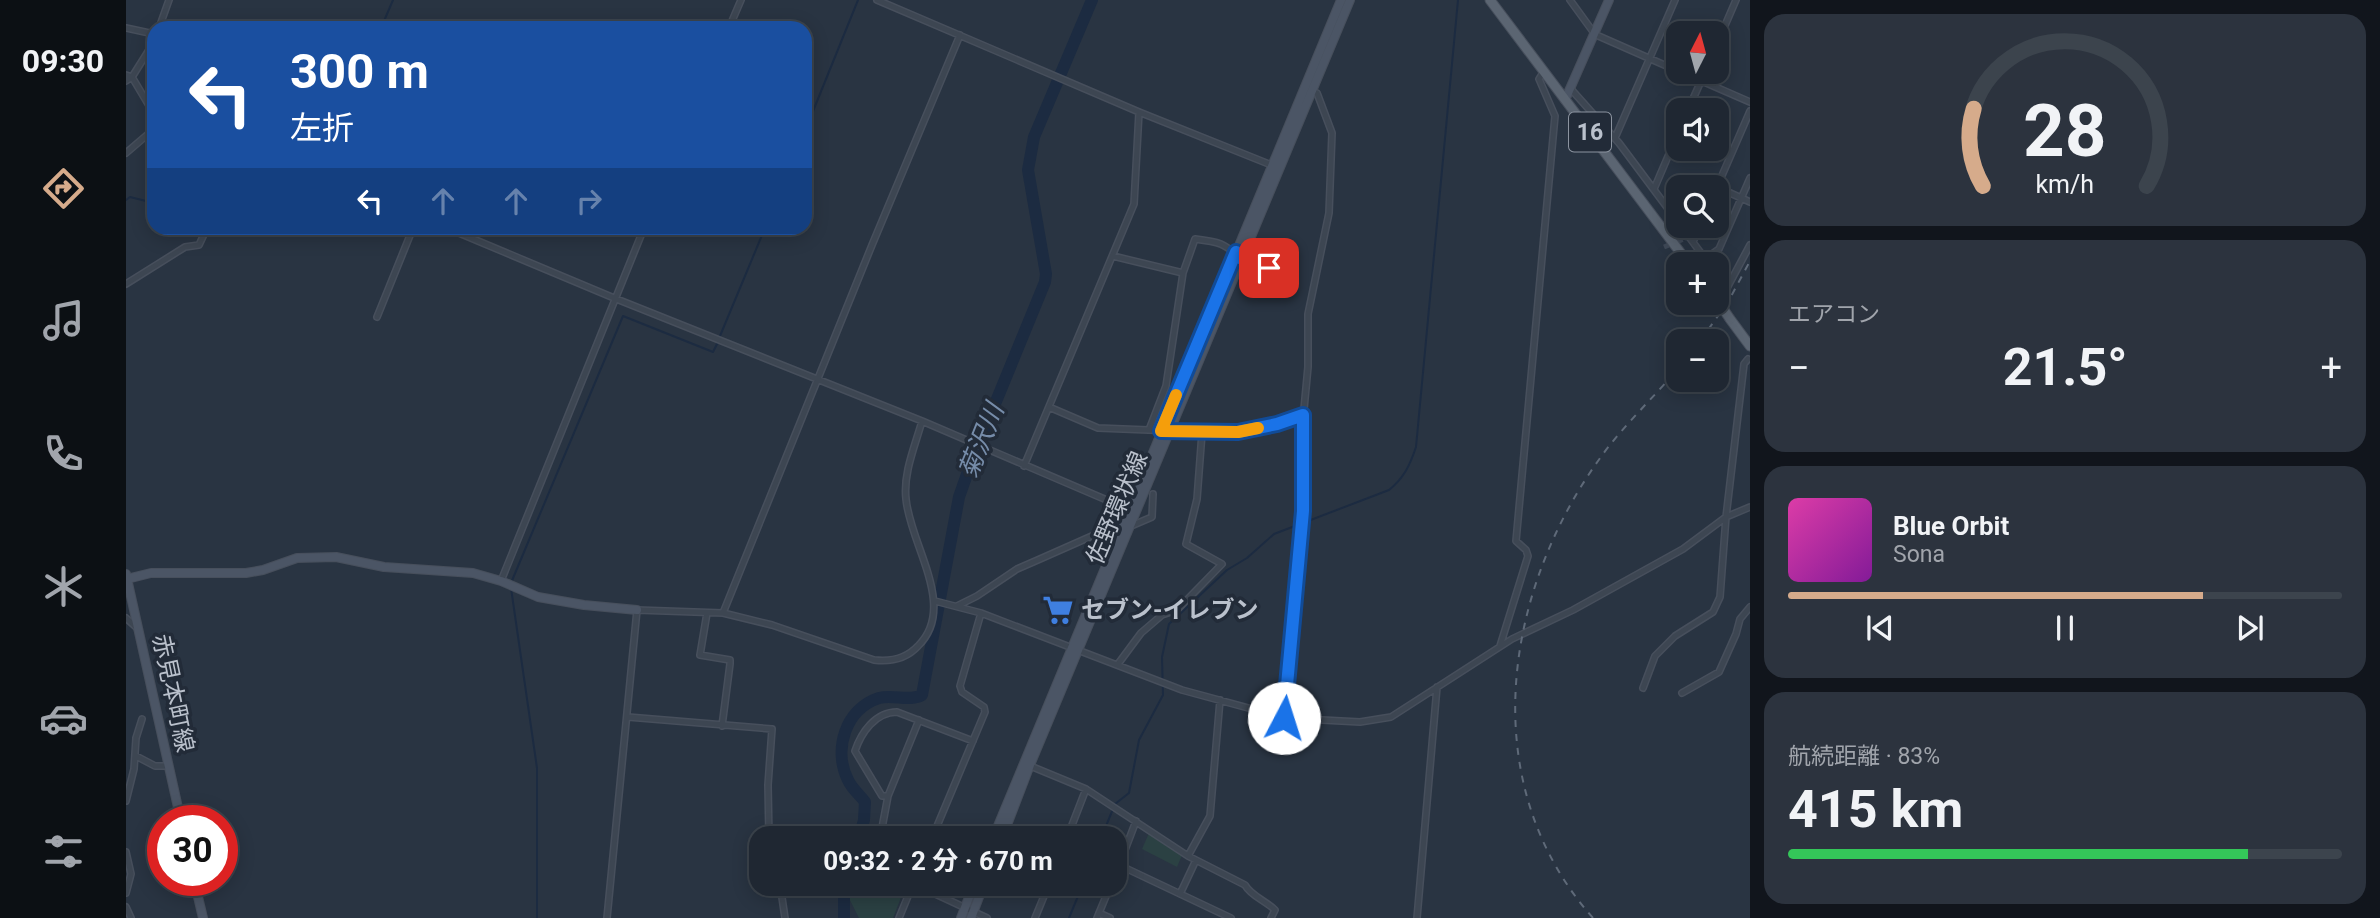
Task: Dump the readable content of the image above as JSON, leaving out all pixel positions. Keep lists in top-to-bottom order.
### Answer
{
  "streets": {
    "main road": ["16", "佐野環状線", "赤見本町線"]
  },
  "water": ["菊沢川"],
  "places": {
    "supermarket": ["セブン-イレブン"]
  },
  "north": "top",
  "page": {
    "tabs": "09:30",
    "map_buttons": ["+", "−"],
    "turn": ["300 m", "左折"],
    "tile": [
      "エアコン",
      ["航続距離 · 83%", "415 km"]
    ],
    "heat": ["−", "21.5°", "+"],
    "song": ["Blue Orbit", "Sona"],
    "limit": "30",
    "trip": "09:32 · 2 分 · 670 m",
    "gauge": ["28", "km/h"]
  }
}
